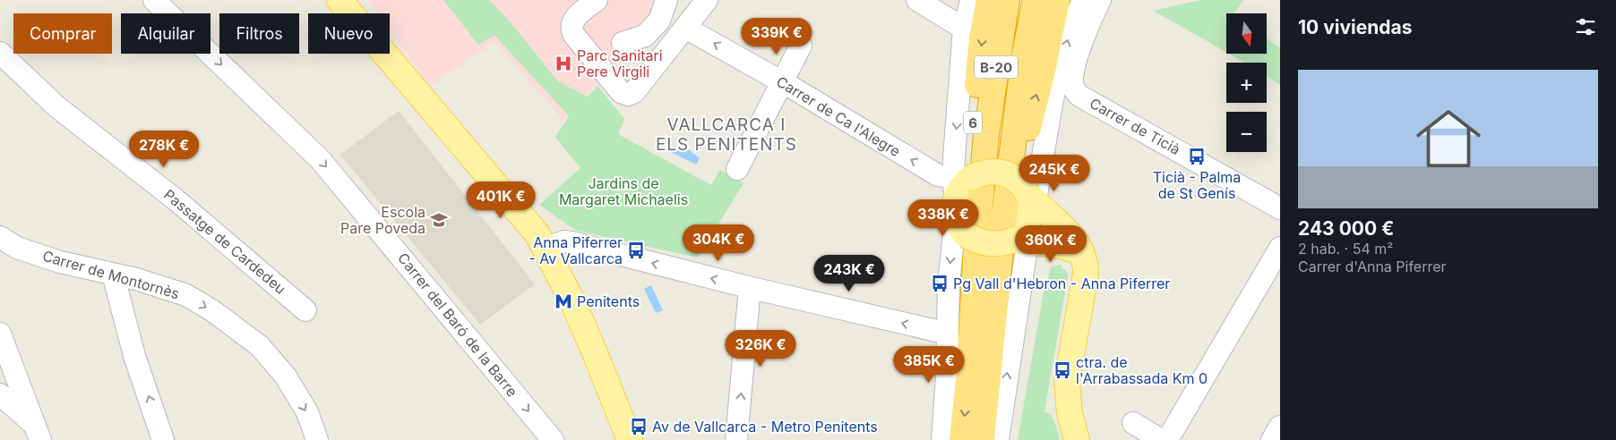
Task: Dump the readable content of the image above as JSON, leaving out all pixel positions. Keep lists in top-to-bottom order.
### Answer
{
  "streets": {
    "highway": ["B-20", "6"],
    "street": [
      "Carrer de Ca l'Alegre",
      "Carrer de Ticià",
      "Passatge de Cardedeu",
      "Carrer de Montornès",
      "Carrer del Baró de la Barre"
    ]
  },
  "crossings": [
    ["B-20", "Carrer de Ca l'Alegre"],
    ["B-20", "6"],
    ["Carrer de Ca l'Alegre", "6"]
  ],
  "one_way": ["Carrer de Montornès", "Carrer del Baró de la Barre"],
  "districts": ["VALLCARCA I ELS PENITENTS"],
  "parks": ["Jardins de Margaret Michaelis"],
  "places": {
    "hospital": ["Parc Sanitari Pere Virgili"],
    "bus stop": [
      "Ticià - Palma de St Genís",
      "Anna Piferrer - Av Vallcarca",
      "Pg Vall d'Hebron - Anna Piferrer",
      "ctra. de l'Arrabassada Km 0",
      "Av de Vallcarca - Metro Penitents"
    ],
    "school or university": ["Escola Pare Poveda"],
    "metro station": ["Penitents"]
  },
  "north": "bottom",
  "page": {
    "heading": "10 viviendas",
    "map_buttons": ["+", "−"],
    "chip": [
      "Comprar",
      "Alquilar",
      "Filtros",
      "Nuevo"
    ],
    "price": [
      "339K €",
      "278K €",
      "245K €",
      "401K €",
      "338K €",
      "304K €",
      "360K €",
      "243K €",
      "326K €",
      "385K €"
    ],
    "list": [
      {
        "name": "243 000 €",
        "note": "2 hab. · 54 m² · Carrer d'Anna Piferrer"
      }
    ]
  }
}
